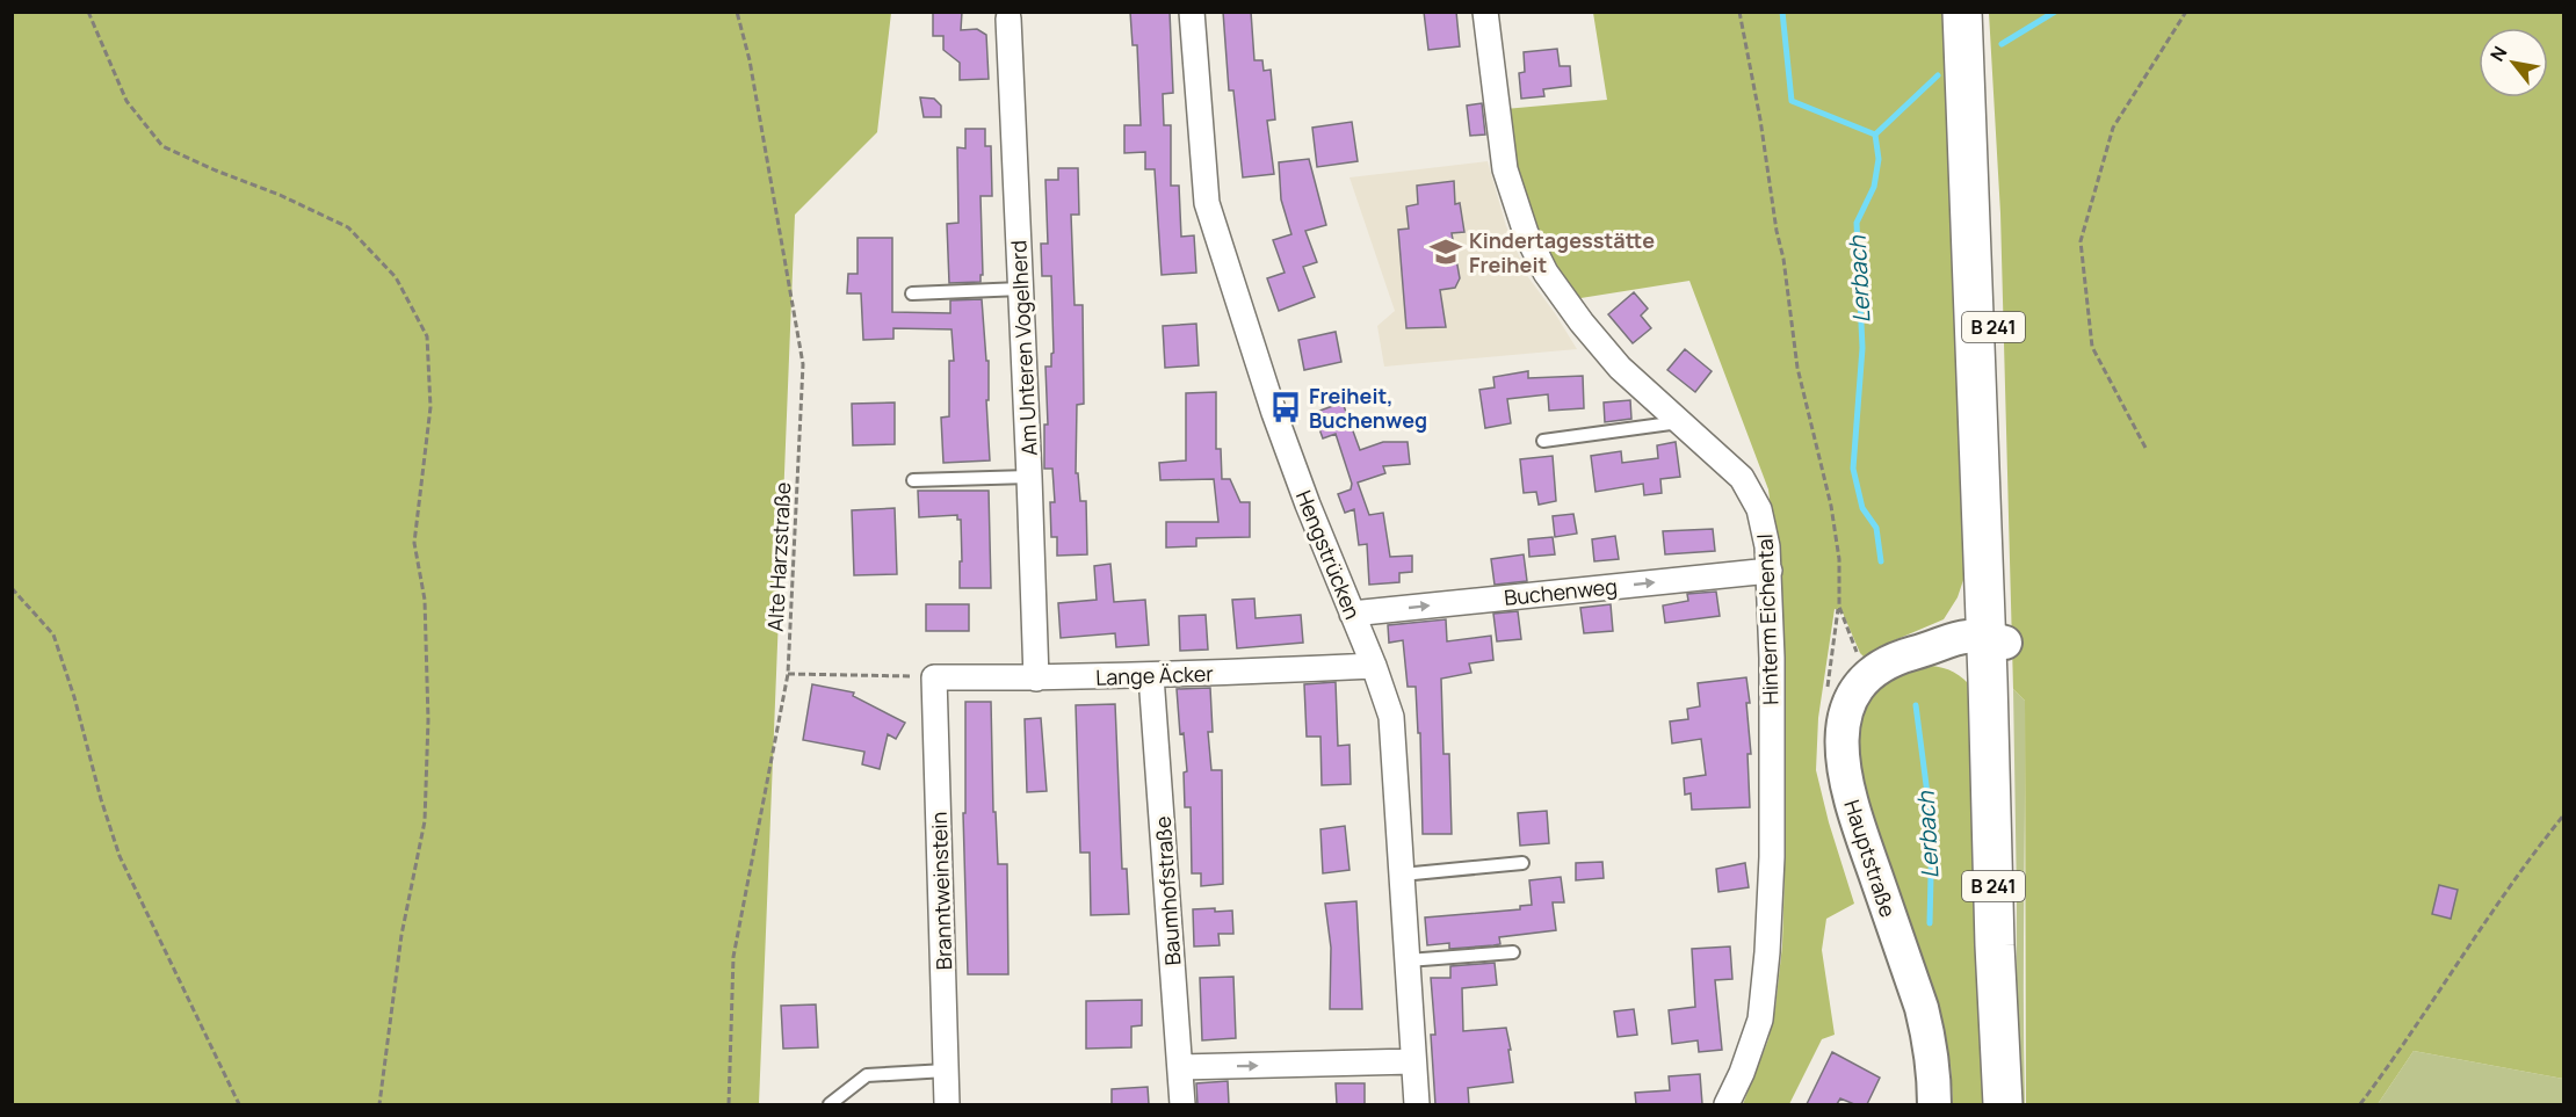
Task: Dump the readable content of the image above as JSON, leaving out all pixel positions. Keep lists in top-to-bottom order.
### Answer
{
  "streets": {
    "main road": ["B 241"],
    "street": [
      "Am Unteren Vogelherd",
      "Hengstrücken",
      "Buchenweg",
      "Hinterm Eichental",
      "Lange Äcker",
      "Hauptstraße",
      "Branntweinstein",
      "Baumhofstraße"
    ],
    "path": ["Alte Harzstraße"]
  },
  "crossings": [
    ["B 241", "Hauptstraße"],
    ["Am Unteren Vogelherd", "Lange Äcker"],
    ["Hengstrücken", "Buchenweg"],
    ["Hengstrücken", "Lange Äcker"],
    ["Buchenweg", "Hinterm Eichental"],
    ["Lange Äcker", "Branntweinstein"],
    ["Lange Äcker", "Baumhofstraße"]
  ],
  "one_way": ["Buchenweg"],
  "water": ["Lerbach"],
  "places": {
    "school or university": ["Kindertagesstätte Freiheit"],
    "bus stop": ["Freiheit, Buchenweg"]
  },
  "north": "top left"
}
